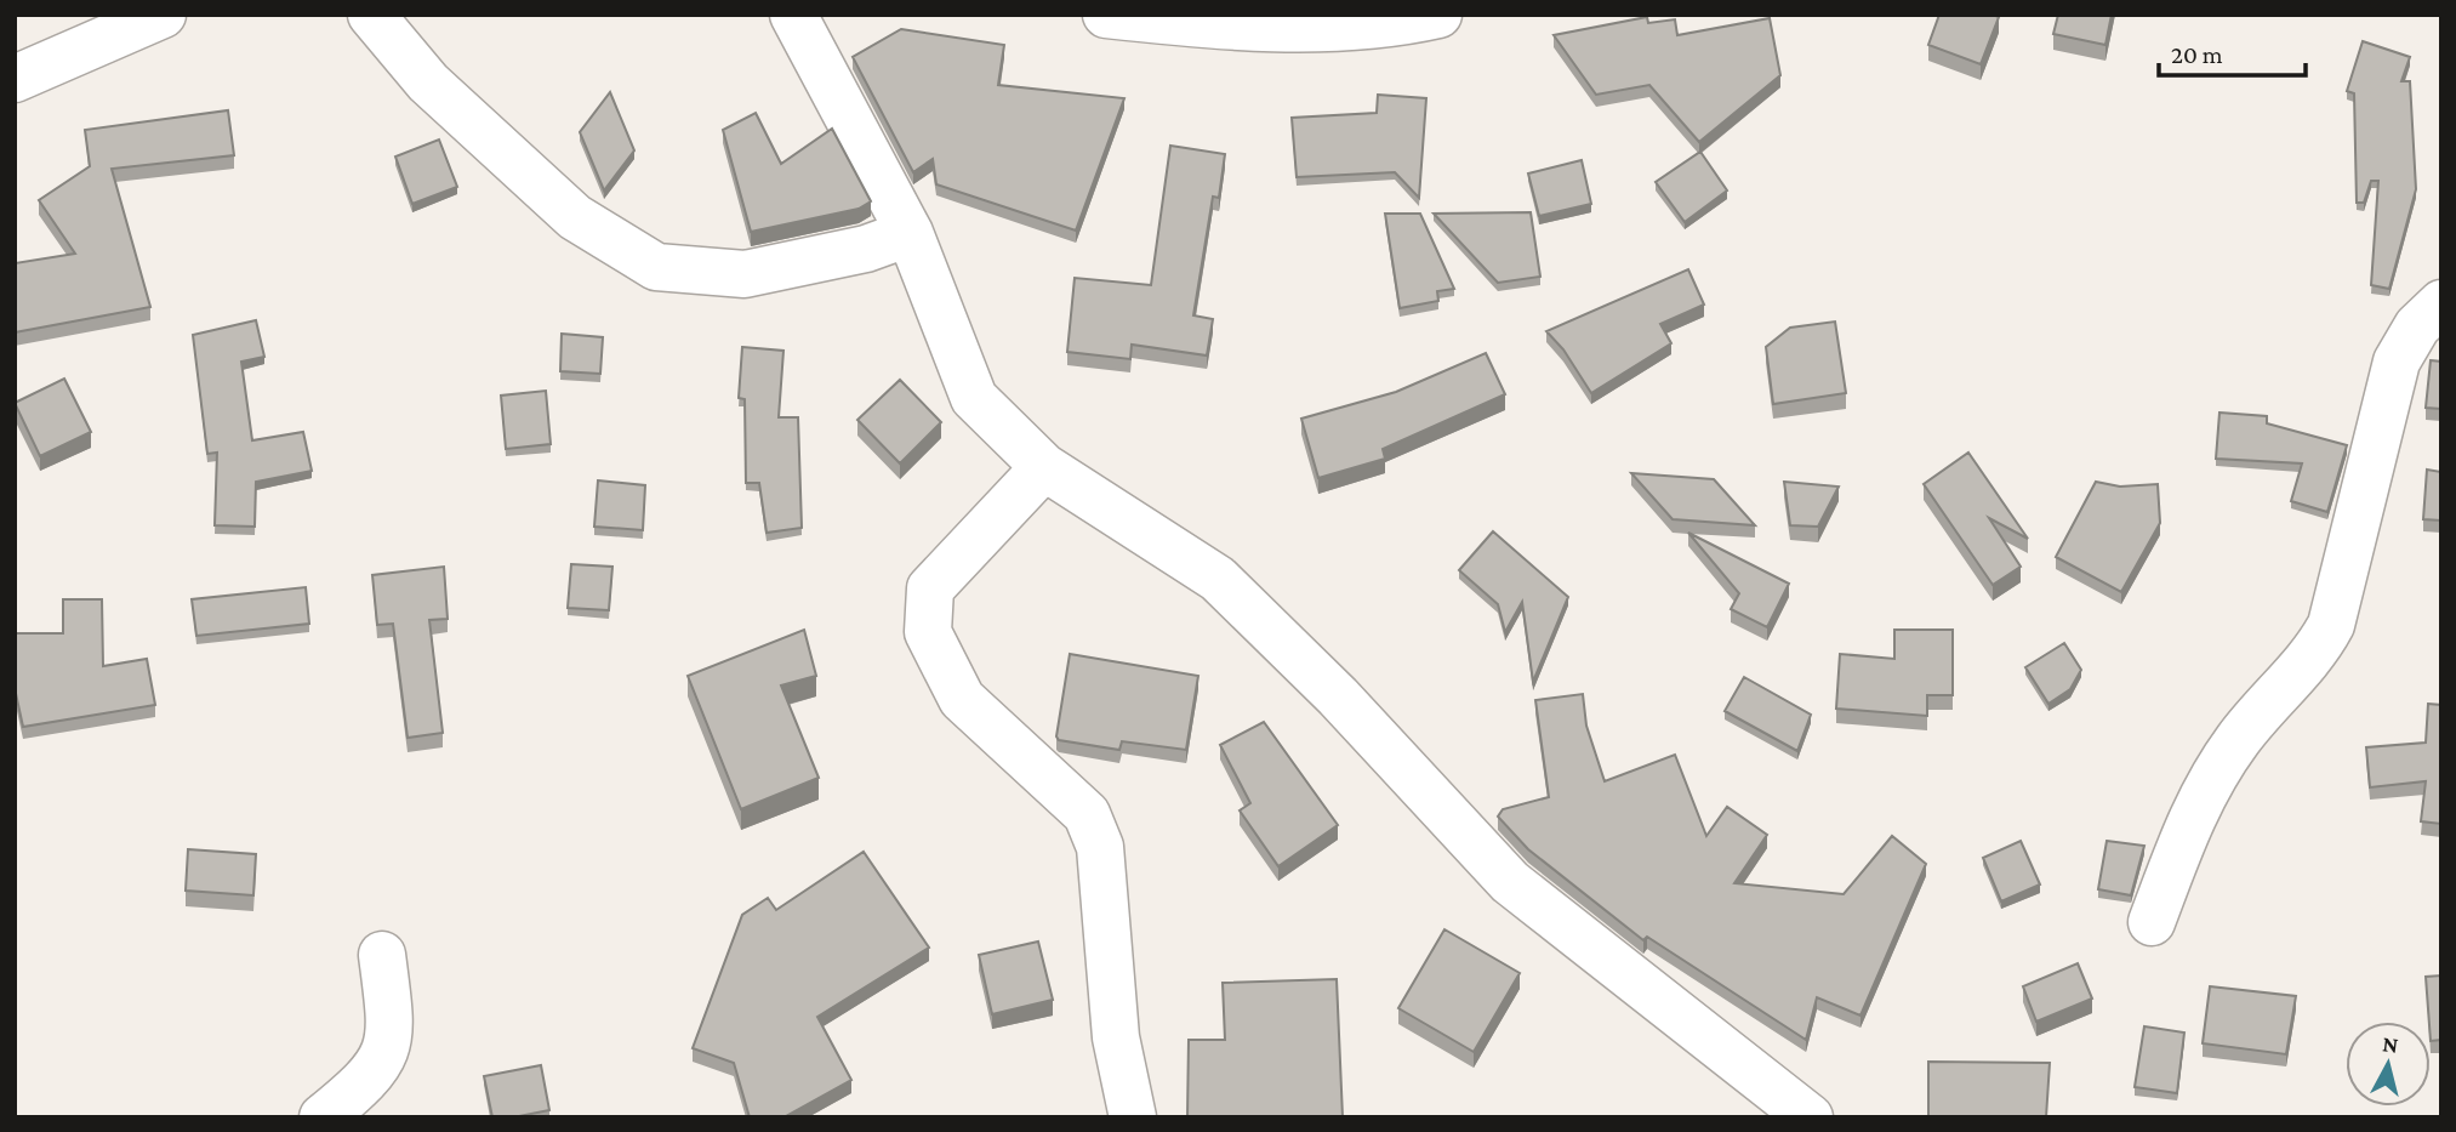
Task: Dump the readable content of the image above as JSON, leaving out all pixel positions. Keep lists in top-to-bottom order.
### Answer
{
  "scale_bar": "20 m",
  "north": "top"
}
